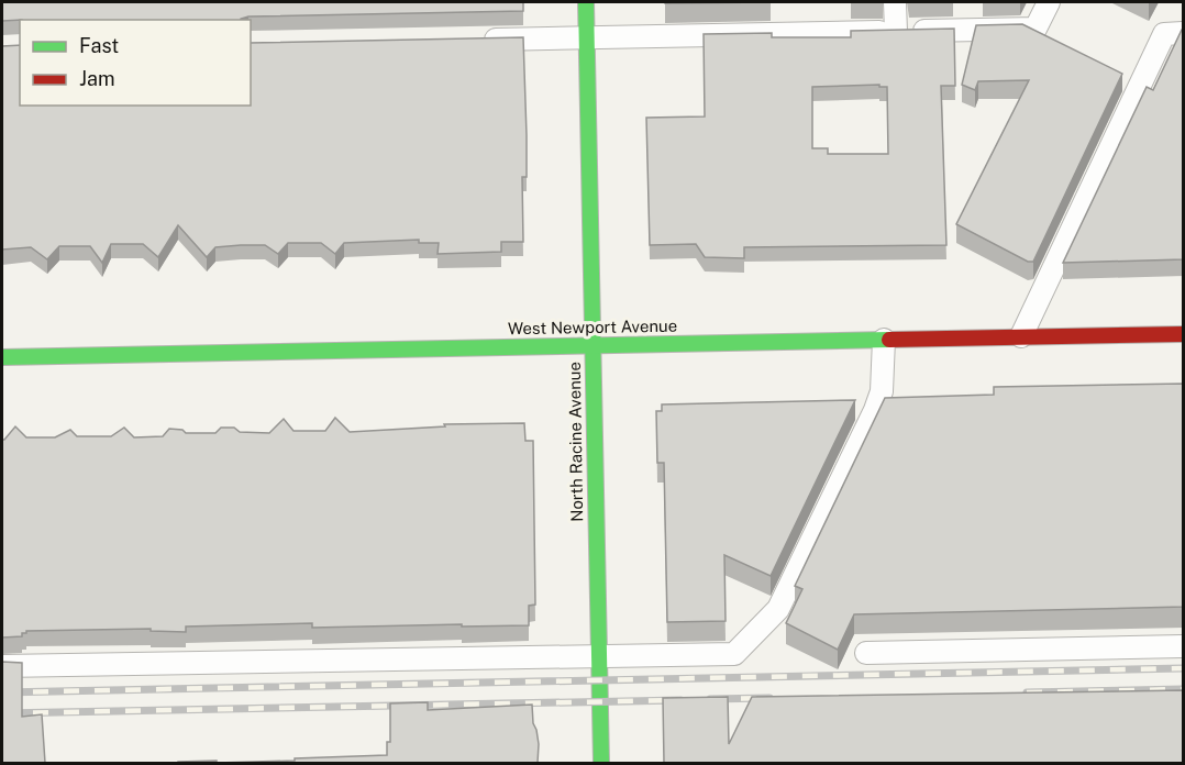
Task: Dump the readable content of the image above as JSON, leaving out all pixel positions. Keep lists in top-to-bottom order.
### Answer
{
  "streets": {
    "street": ["West Newport Avenue", "North Racine Avenue"]
  },
  "crossings": [
    ["West Newport Avenue", "North Racine Avenue"]
  ],
  "legend": ["Fast", "Jam"]
}
